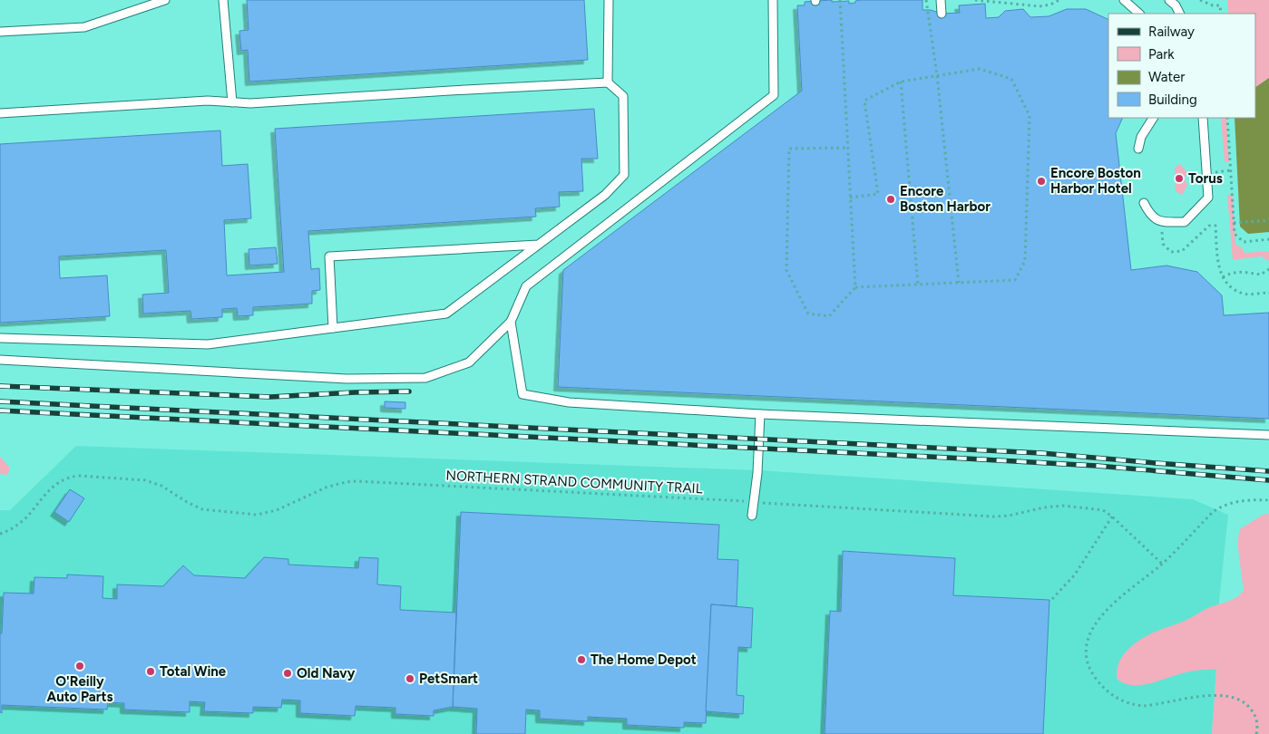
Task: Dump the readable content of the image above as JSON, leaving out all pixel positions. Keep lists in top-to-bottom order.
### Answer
{
  "streets": {
    "path": ["NORTHERN STRAND COMMUNITY TRAIL"]
  },
  "places": [
    "Torus",
    "Encore Boston Harbor Hotel",
    "Encore Boston Harbor",
    "The Home Depot",
    "O'Reilly Auto Parts",
    "Total Wine",
    "Old Navy",
    "PetSmart"
  ],
  "legend": [
    "Railway",
    "Park",
    "Water",
    "Building"
  ]
}
